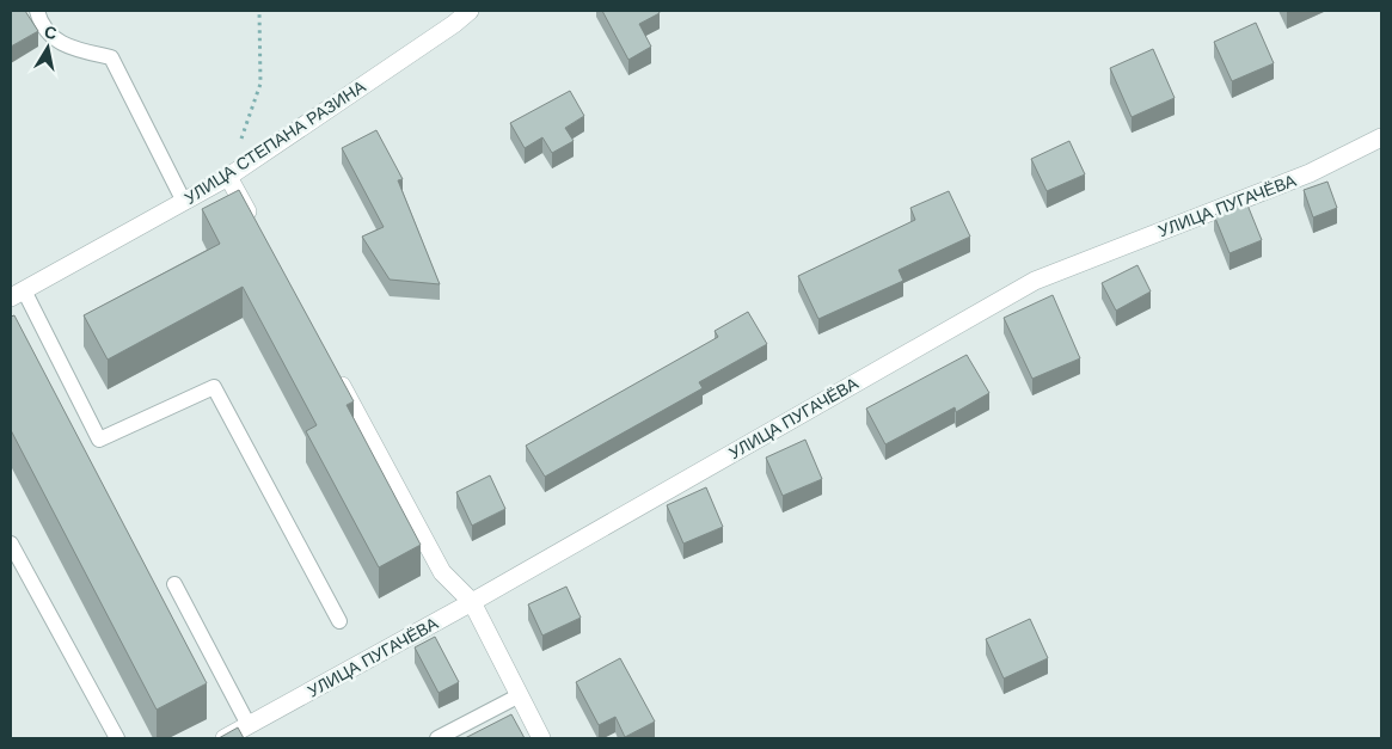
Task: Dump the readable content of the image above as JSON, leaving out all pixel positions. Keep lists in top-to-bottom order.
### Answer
{
  "streets": {
    "street": ["УЛИЦА СТЕПАНА РАЗИНА", "УЛИЦА ПУГАЧЁВА"]
  },
  "north": "top"
}
